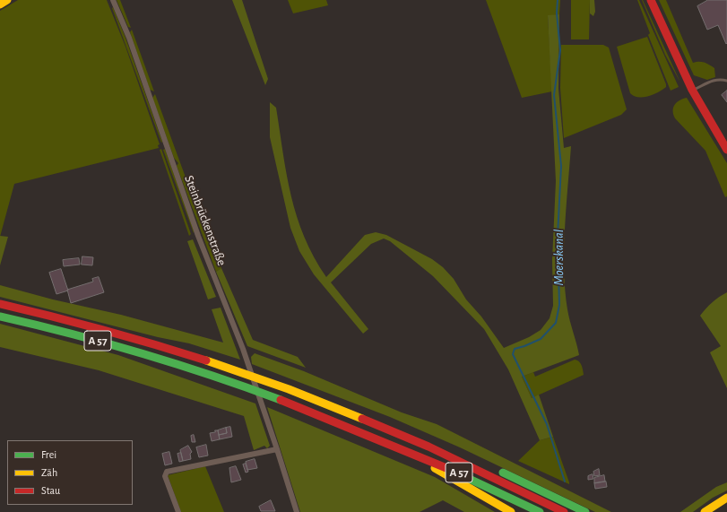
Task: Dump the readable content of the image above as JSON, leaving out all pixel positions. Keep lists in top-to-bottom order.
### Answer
{
  "streets": {
    "main road": ["A 57"],
    "street": ["Steinbrückenstraße"]
  },
  "water": ["Moerskanal"],
  "legend": ["Frei", "Zäh", "Stau"]
}
